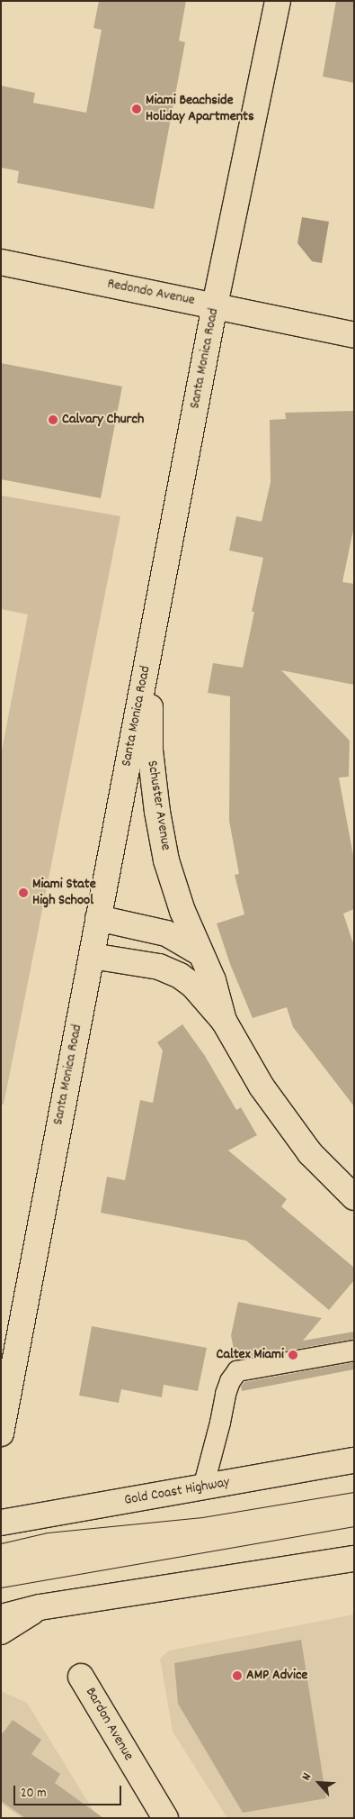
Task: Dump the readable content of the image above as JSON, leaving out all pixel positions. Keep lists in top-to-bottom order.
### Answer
{
  "streets": {
    "main road": [
      "Redondo Avenue",
      "Santa Monica Road",
      "Schuster Avenue",
      "Gold Coast Highway",
      "Bardon Avenue"
    ]
  },
  "crossings": [
    ["Redondo Avenue", "Santa Monica Road"],
    ["Santa Monica Road", "Schuster Avenue"]
  ],
  "places": [
    "Miami Beachside Holiday Apartments",
    "Calvary Church",
    "Miami State High School",
    "Caltex Miami",
    "AMP Advice"
  ],
  "scale_bar": "20 m",
  "north": "top left"
}
